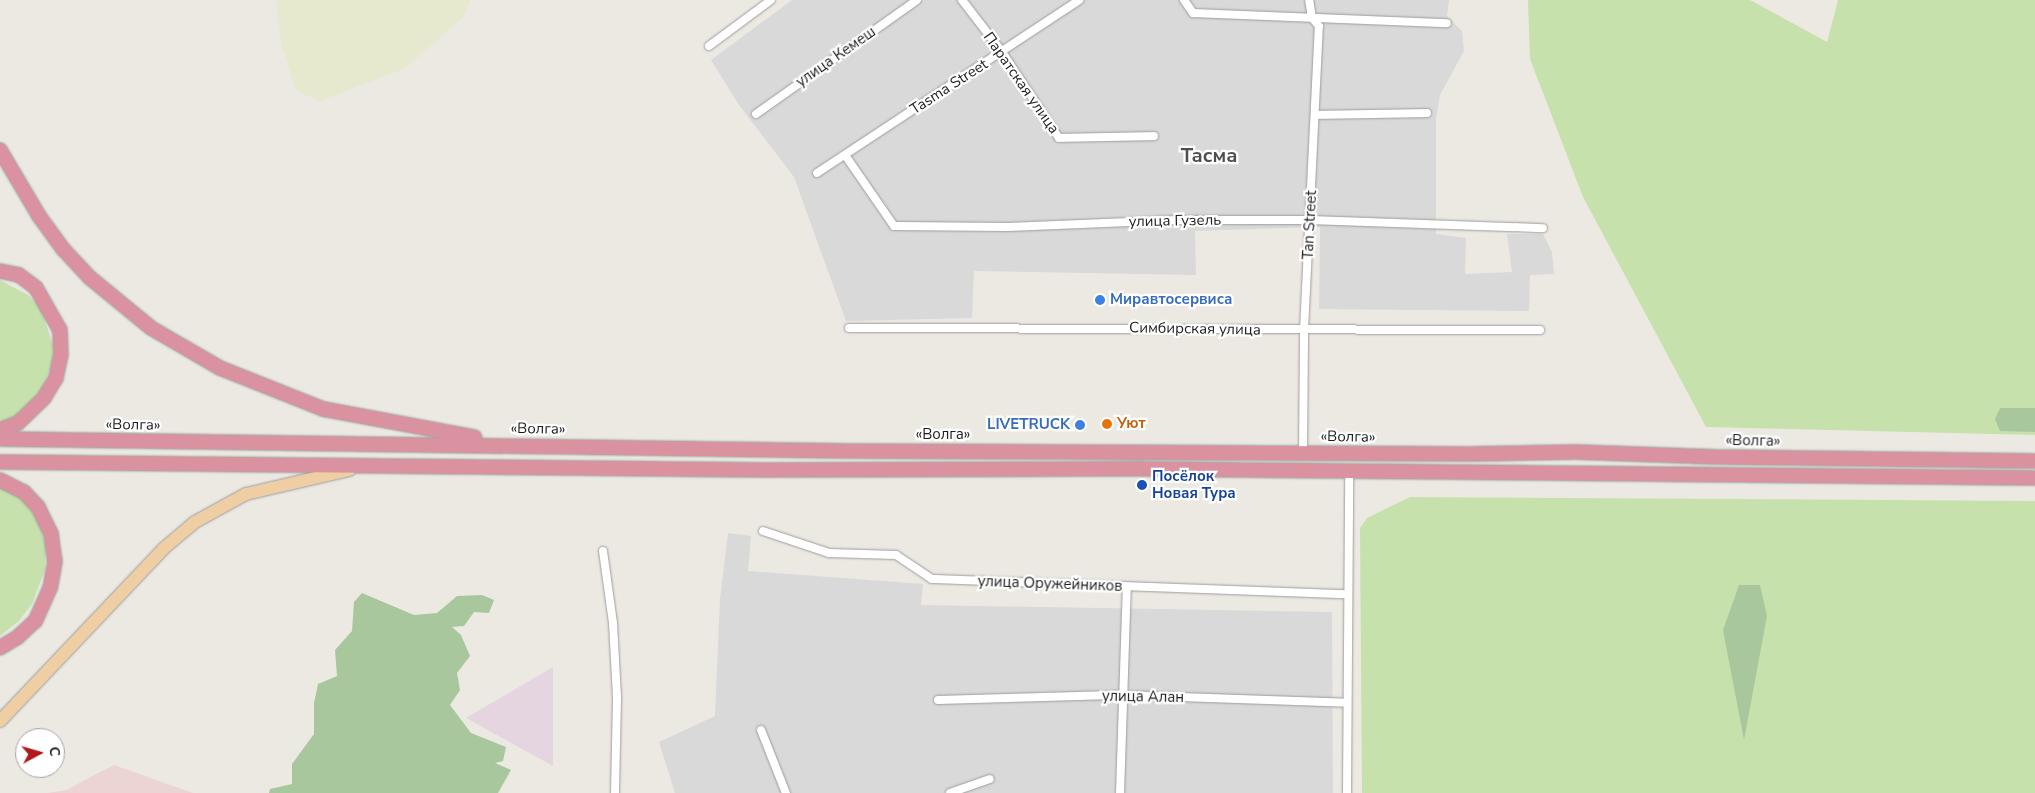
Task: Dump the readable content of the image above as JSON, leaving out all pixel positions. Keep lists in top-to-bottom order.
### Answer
{
  "streets": {
    "highway": ["«Волга»"],
    "street": [
      "улица Кемеш",
      "Паратская улица",
      "Tasma Street",
      "улица Гузель",
      "Tan Street",
      "Симбирская улица",
      "улица Оружейников",
      "улица Алан"
    ]
  },
  "crossings": [
    ["Паратская улица", "Tasma Street"],
    ["Tasma Street", "улица Гузель"],
    ["улица Гузель", "Tan Street"],
    ["Tan Street", "Симбирская улица"],
    ["Tan Street", "«Волга»"]
  ],
  "districts": ["Тасма"],
  "places": [
    "Миравтосервиса",
    "Уют",
    "LIVETRUCK",
    "Посёлок Новая Тура"
  ],
  "north": "right"
}
